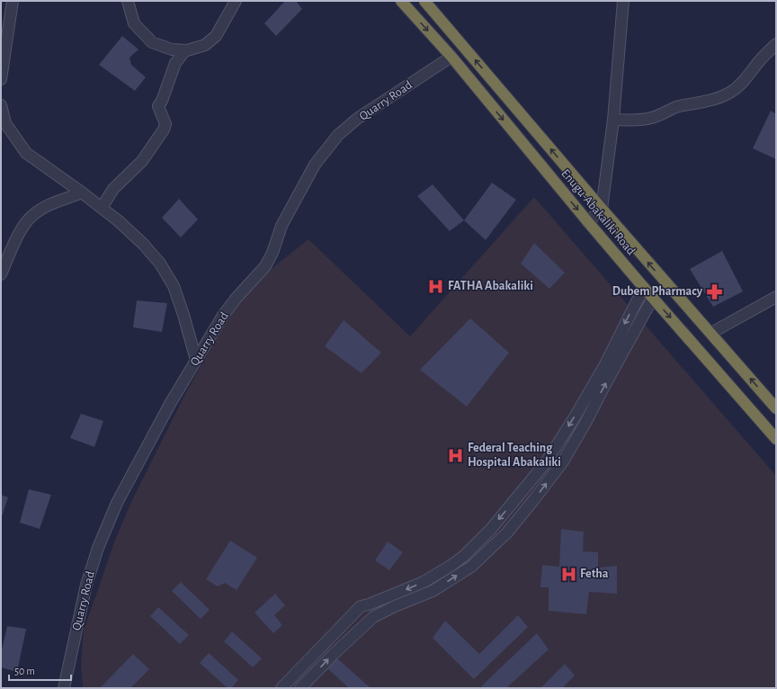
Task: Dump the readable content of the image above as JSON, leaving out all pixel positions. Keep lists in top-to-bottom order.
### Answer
{
  "streets": {
    "highway": ["Enugu-Abakaliki Road"],
    "street": ["Quarry Road"]
  },
  "crossings": [
    ["Quarry Road", "Enugu-Abakaliki Road"]
  ],
  "places": {
    "hospital": ["FATHA Abakaliki", "Federal Teaching Hospital Abakaliki", "Fetha"],
    "pharmacy": ["Dubem Pharmacy"]
  },
  "scale_bar": "50 m"
}
